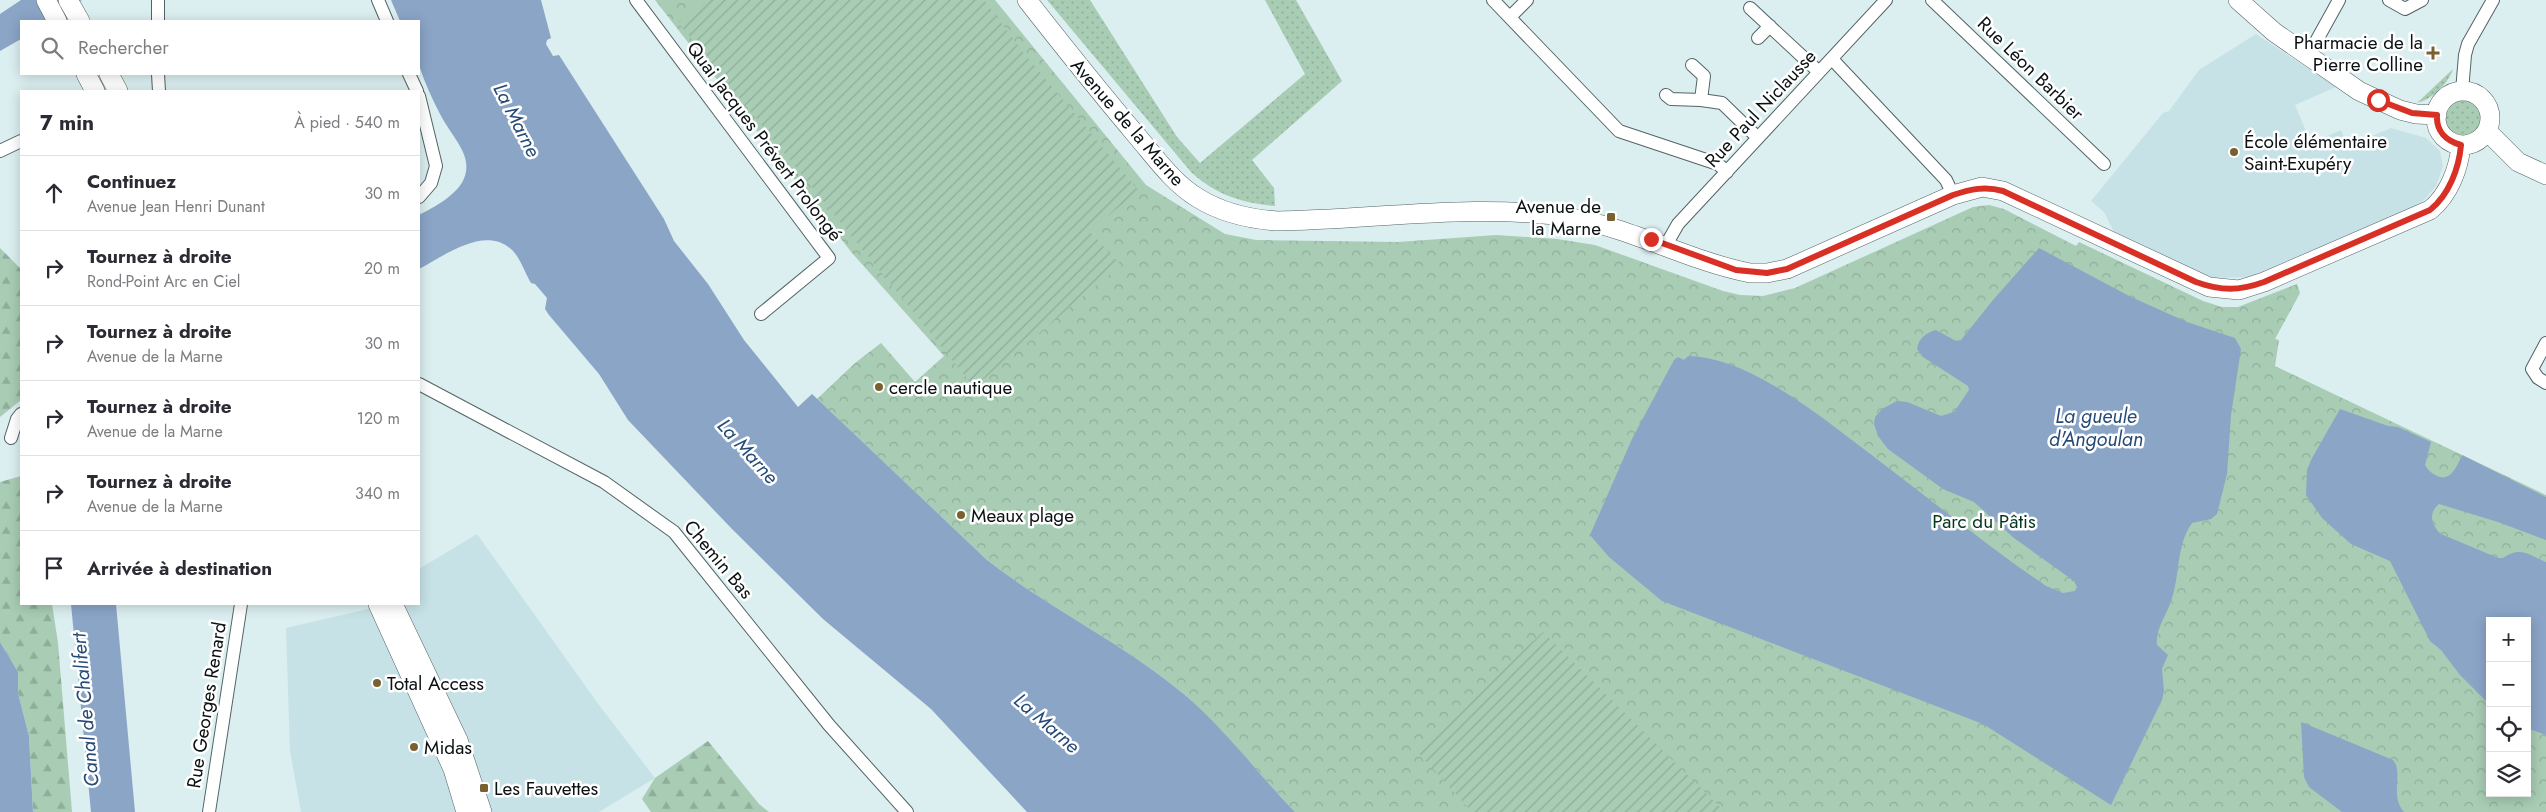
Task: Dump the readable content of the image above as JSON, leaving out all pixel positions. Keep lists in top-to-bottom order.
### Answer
{
  "streets": {
    "street": [
      "Rue Léon Barbier",
      "Rue Paul Niclausse",
      "Avenue de la Marne",
      "Quai Jacques Prévert Prolongé",
      "Chemin Bas",
      "Rue Georges Renard"
    ]
  },
  "crossings": [
    ["Rue Paul Niclausse", "Avenue de la Marne"]
  ],
  "water": ["La Marne", "La gueule d'Angoulan", "Canal de Chalifert"],
  "parks": ["Parc du Pâtis"],
  "places": {
    "health": ["Pharmacie de la Pierre Colline"],
    "other": [
      "École élémentaire Saint-Exupéry",
      "cercle nautique",
      "Meaux plage",
      "Total Access",
      "Midas"
    ],
    "transit": ["Avenue de la Marne", "Les Fauvettes"]
  },
  "page": {
    "search": "Rechercher",
    "heading": ["7 min", "À pied · 540 m"],
    "list": [
      ["Continuez", "Avenue Jean Henri Dunant", "30 m"],
      ["Tournez à droite", "Rond-Point Arc en Ciel", "20 m"],
      ["Tournez à droite", "Avenue de la Marne", "30 m"],
      ["Tournez à droite", "Avenue de la Marne", "120 m"],
      ["Tournez à droite", "Avenue de la Marne", "340 m"],
      "Arrivée à destination"
    ],
    "map_buttons": ["+", "−"]
  }
}
